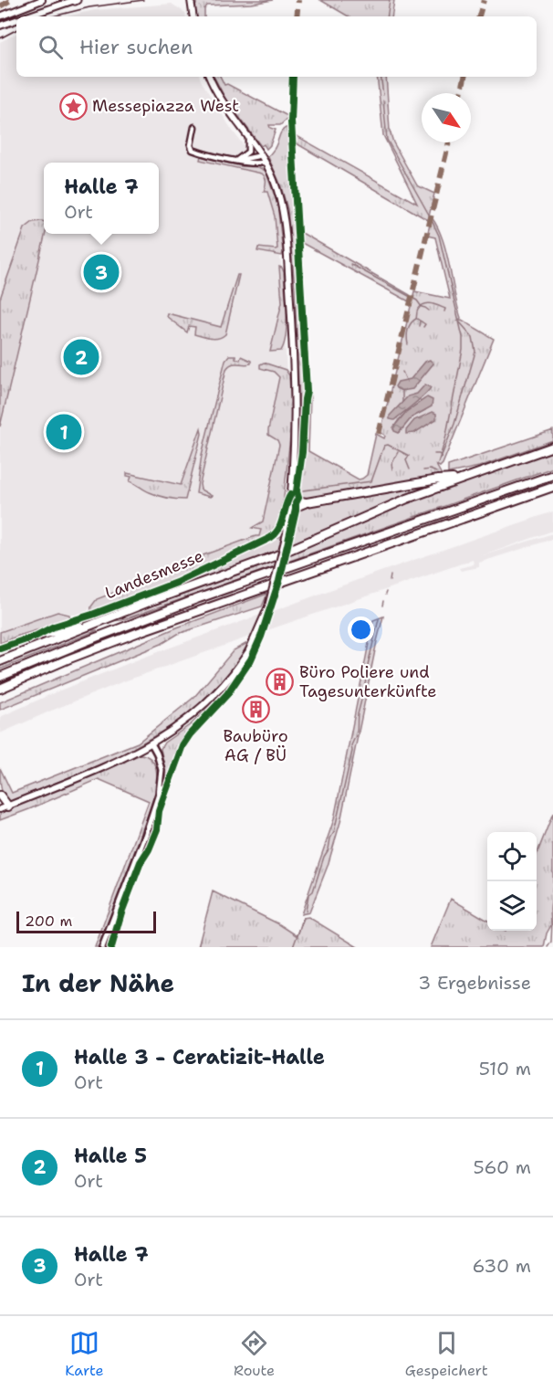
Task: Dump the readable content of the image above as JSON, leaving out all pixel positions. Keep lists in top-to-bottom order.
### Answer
{
  "streets": {
    "street": ["Landesmesse"]
  },
  "places": {
    "place": ["Messepiazza West"],
    "building": ["Büro Poliere und Tagesunterkünfte", "Baubüro AG / BÜ"]
  },
  "scale_bar": "200 m",
  "north": "bottom right",
  "page": {
    "search": "Hier suchen",
    "popup": ["Halle 7", "Ort"],
    "pins": ["3", "2", "1"],
    "scale": "200 m",
    "heading": ["In der Nähe", "3 Ergebnisse"],
    "list": [
      {
        "mark": "1",
        "name": "Halle 3 - Ceratizit-Halle",
        "note": "Ort",
        "value": "510 m"
      },
      {
        "mark": "2",
        "name": "Halle 5",
        "note": "Ort",
        "value": "560 m"
      },
      {
        "mark": "3",
        "name": "Halle 7",
        "note": "Ort",
        "value": "630 m"
      }
    ],
    "nav": ["Karte", "Route", "Gespeichert"]
  }
}
